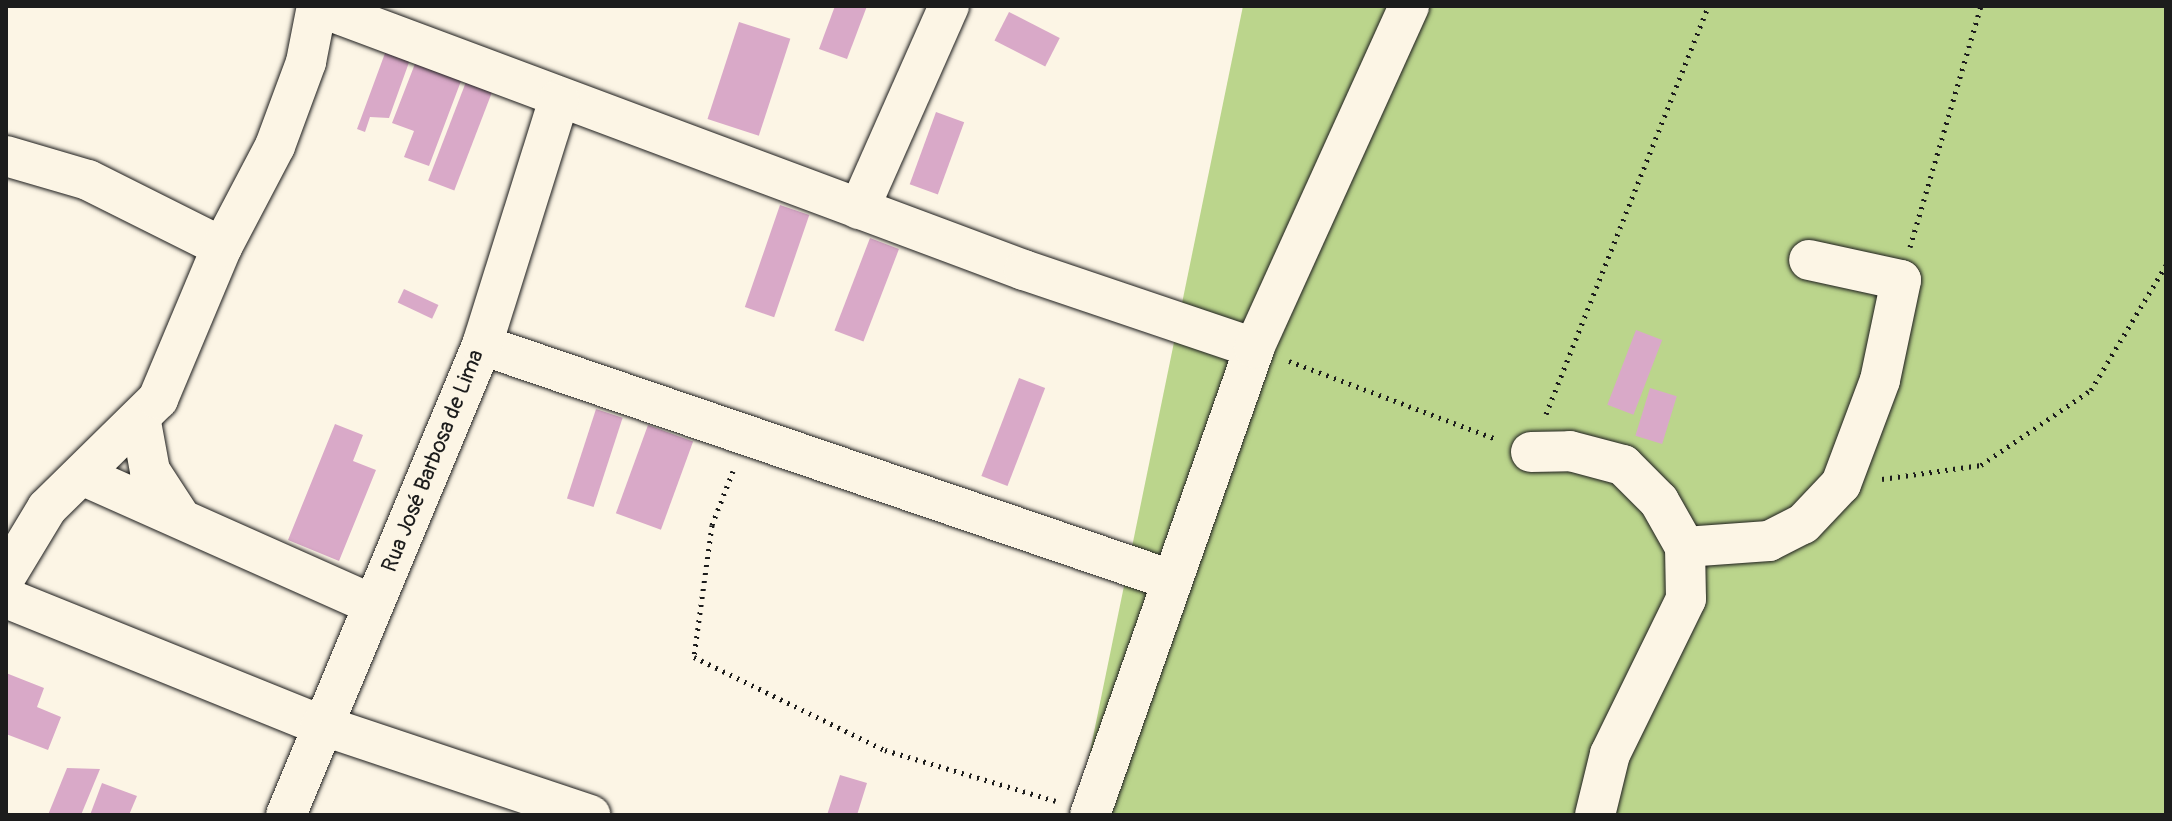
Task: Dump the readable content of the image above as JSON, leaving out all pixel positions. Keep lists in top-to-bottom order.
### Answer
{
  "streets": {
    "street": ["Rua José Barbosa de Lima"]
  }
}
